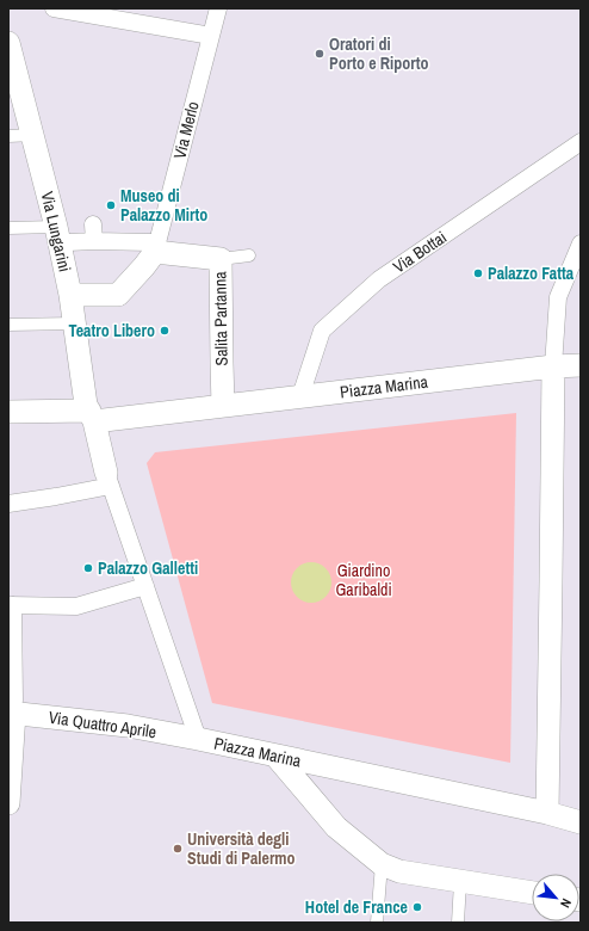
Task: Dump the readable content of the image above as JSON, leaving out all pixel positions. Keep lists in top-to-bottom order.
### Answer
{
  "streets": {
    "street": [
      "Via Merlo",
      "Via Lungarini",
      "Via Bottai",
      "Salita Partanna",
      "Piazza Marina",
      "Via Quattro Aprile"
    ]
  },
  "crossings": [
    ["Via Merlo", "Salita Partanna"],
    ["Via Lungarini", "Piazza Marina"],
    ["Via Bottai", "Piazza Marina"],
    ["Salita Partanna", "Piazza Marina"],
    ["Piazza Marina", "Via Quattro Aprile"]
  ],
  "parks": ["Giardino Garibaldi"],
  "places": [
    "Oratori di Porto e Riporto",
    "Museo di Palazzo Mirto",
    "Palazzo Fatta",
    "Teatro Libero",
    "Palazzo Galletti",
    "Università degli Studi di Palermo",
    "Hotel de France"
  ],
  "north": "bottom right"
}
